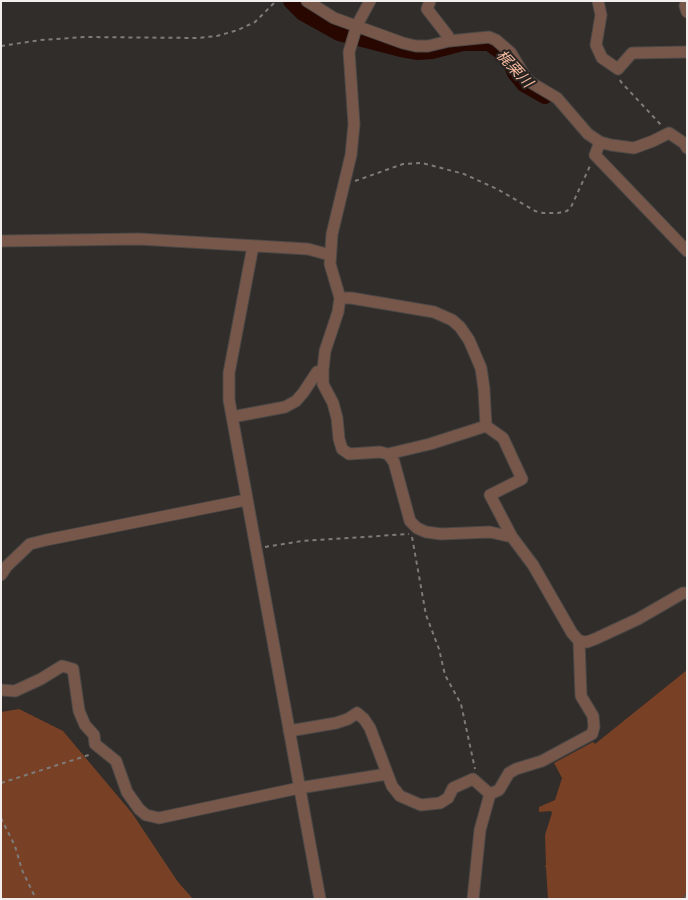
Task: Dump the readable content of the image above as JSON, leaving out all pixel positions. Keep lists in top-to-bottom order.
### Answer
{
  "water": ["梶栗川"]
}
